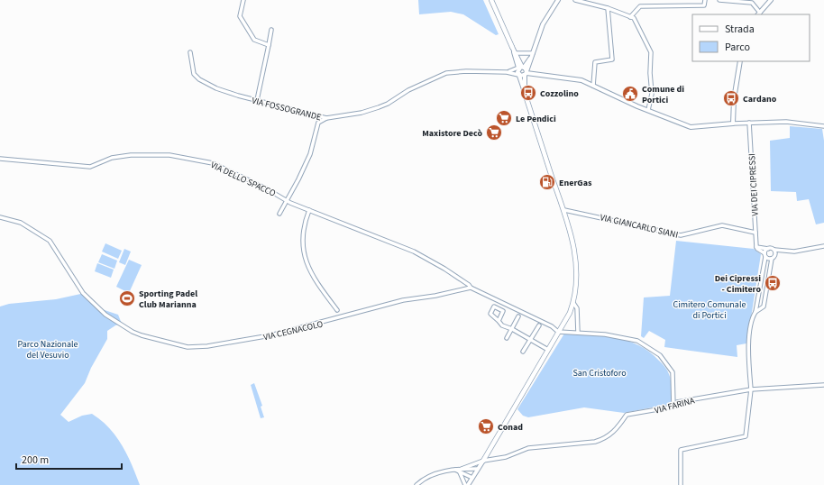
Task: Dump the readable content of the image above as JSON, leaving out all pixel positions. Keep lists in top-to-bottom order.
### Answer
{
  "streets": {
    "street": [
      "VIA FOSSOGRANDE",
      "VIA DELLO SPACCO",
      "VIA DEI CIPRESSI",
      "VIA GIANCARLO SIANI",
      "VIA CEGNACOLO",
      "VIA FARINA"
    ]
  },
  "crossings": [
    ["VIA FOSSOGRANDE", "VIA DELLO SPACCO"],
    ["VIA DEI CIPRESSI", "VIA GIANCARLO SIANI"]
  ],
  "parks": ["Cimitero Comunale di Portici", "Parco Nazionale del Vesuvio", "San Cristoforo"],
  "places": {
    "bus stop": ["Cozzolino", "Cardano", "Dei Cipressi - Cimitero"],
    "public building": ["Comune di Portici"],
    "supermarket": ["Le Pendici", "Maxistore Decò", "Conad"],
    "fuel station": ["EnerGas"],
    "sports": ["Sporting Padel Club Marianna"]
  },
  "legend": ["Strada", "Parco"],
  "scale_bar": "200 m"
}
